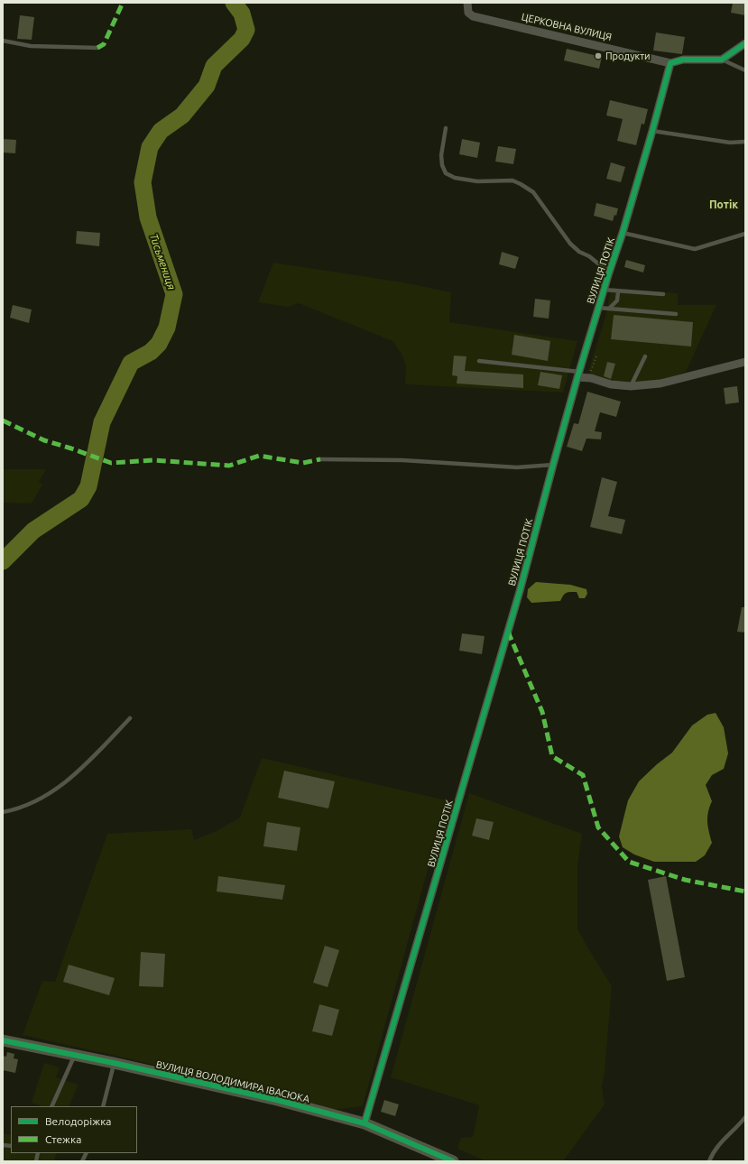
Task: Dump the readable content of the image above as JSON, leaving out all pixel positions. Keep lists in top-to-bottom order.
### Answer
{
  "streets": {
    "street": ["ЦЕРКОВНА ВУЛИЦЯ", "ВУЛИЦЯ ПОТІК", "ВУЛИЦЯ ВОЛОДИМИРА ІВАСЮКА"]
  },
  "crossings": [
    ["ЦЕРКОВНА ВУЛИЦЯ", "ВУЛИЦЯ ПОТІК"],
    ["ВУЛИЦЯ ПОТІК", "ВУЛИЦЯ ВОЛОДИМИРА ІВАСЮКА"]
  ],
  "districts": ["Потік"],
  "water": ["Тисьмениця"],
  "places": ["Продукти"],
  "legend": ["Велодоріжка", "Стежка"]
}
